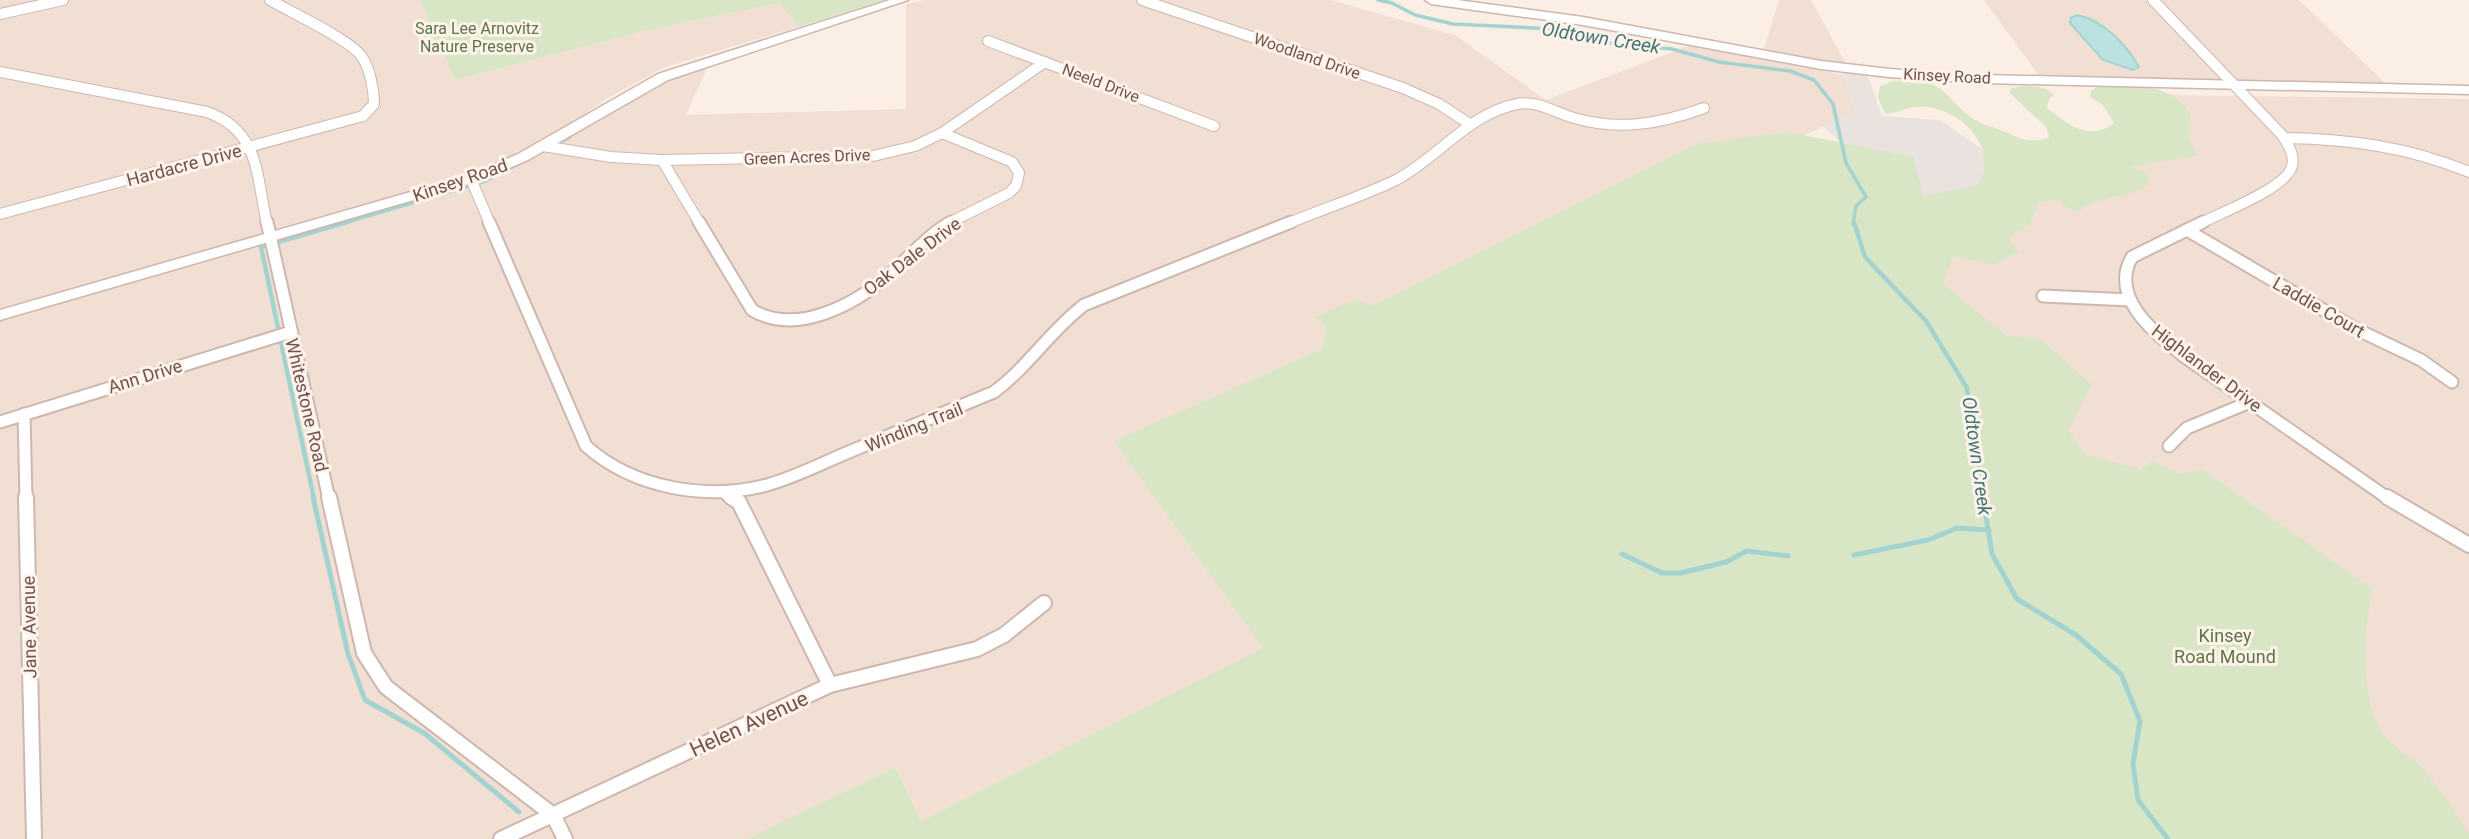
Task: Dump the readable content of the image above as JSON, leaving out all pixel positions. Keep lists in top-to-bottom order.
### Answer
{
  "streets": {
    "street": [
      "Woodland Drive",
      "Kinsey Road",
      "Neeld Drive",
      "Green Acres Drive",
      "Hardacre Drive",
      "Oak Dale Drive",
      "Laddie Court",
      "Highlander Drive",
      "Ann Drive",
      "Whitestone Road",
      "Winding Trail",
      "Jane Avenue",
      "Helen Avenue"
    ]
  },
  "crossings": [
    ["Woodland Drive", "Winding Trail"],
    ["Kinsey Road", "Green Acres Drive"],
    ["Kinsey Road", "Whitestone Road"],
    ["Kinsey Road", "Winding Trail"],
    ["Neeld Drive", "Green Acres Drive"],
    ["Green Acres Drive", "Oak Dale Drive"],
    ["Hardacre Drive", "Whitestone Road"],
    ["Ann Drive", "Whitestone Road"],
    ["Ann Drive", "Jane Avenue"],
    ["Whitestone Road", "Helen Avenue"],
    ["Winding Trail", "Helen Avenue"]
  ],
  "water": ["Oldtown Creek"],
  "parks": ["Sara Lee Arnovitz Nature Preserve", "Kinsey Road Mound"]
}
